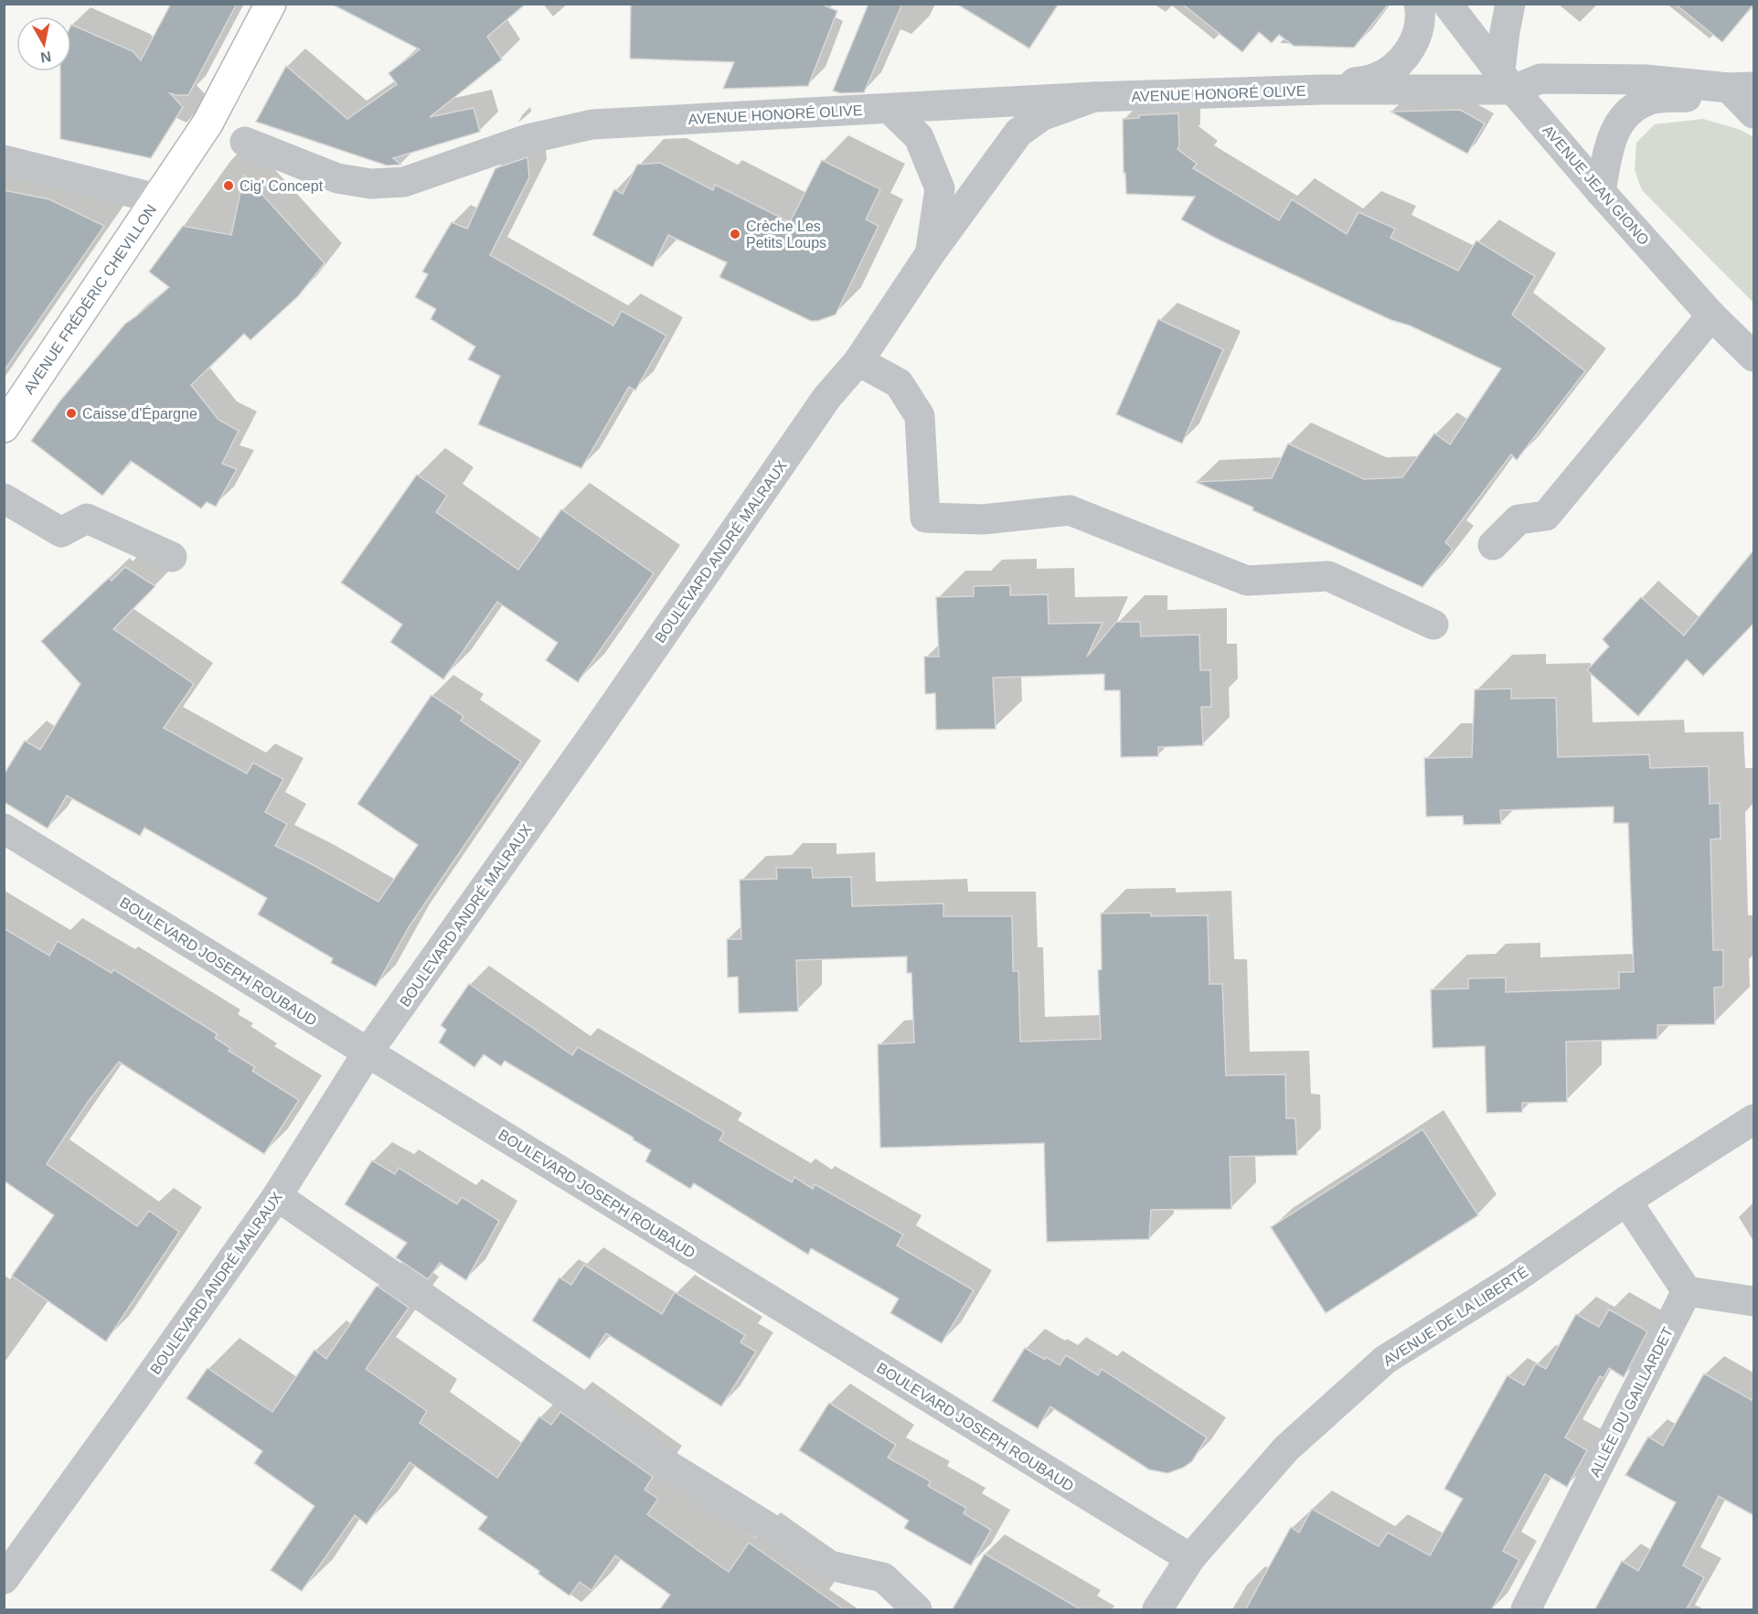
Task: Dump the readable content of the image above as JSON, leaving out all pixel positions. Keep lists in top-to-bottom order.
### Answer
{
  "streets": {
    "main road": ["AVENUE FRÉDÉRIC CHEVILLON"],
    "street": [
      "AVENUE HONORÉ OLIVE",
      "AVENUE JEAN GIONO",
      "BOULEVARD ANDRÉ MALRAUX",
      "BOULEVARD JOSEPH ROUBAUD",
      "AVENUE DE LA LIBERTÉ",
      "ALLÉE DU GAILLARDET"
    ]
  },
  "crossings": [
    ["AVENUE HONORÉ OLIVE", "AVENUE JEAN GIONO"],
    ["AVENUE HONORÉ OLIVE", "BOULEVARD ANDRÉ MALRAUX"],
    ["BOULEVARD ANDRÉ MALRAUX", "BOULEVARD JOSEPH ROUBAUD"],
    ["BOULEVARD JOSEPH ROUBAUD", "AVENUE DE LA LIBERTÉ"]
  ],
  "places": ["Cig' Concept", "Crèche Les Petits Loups", "Caisse d'Épargne"],
  "north": "bottom"
}
